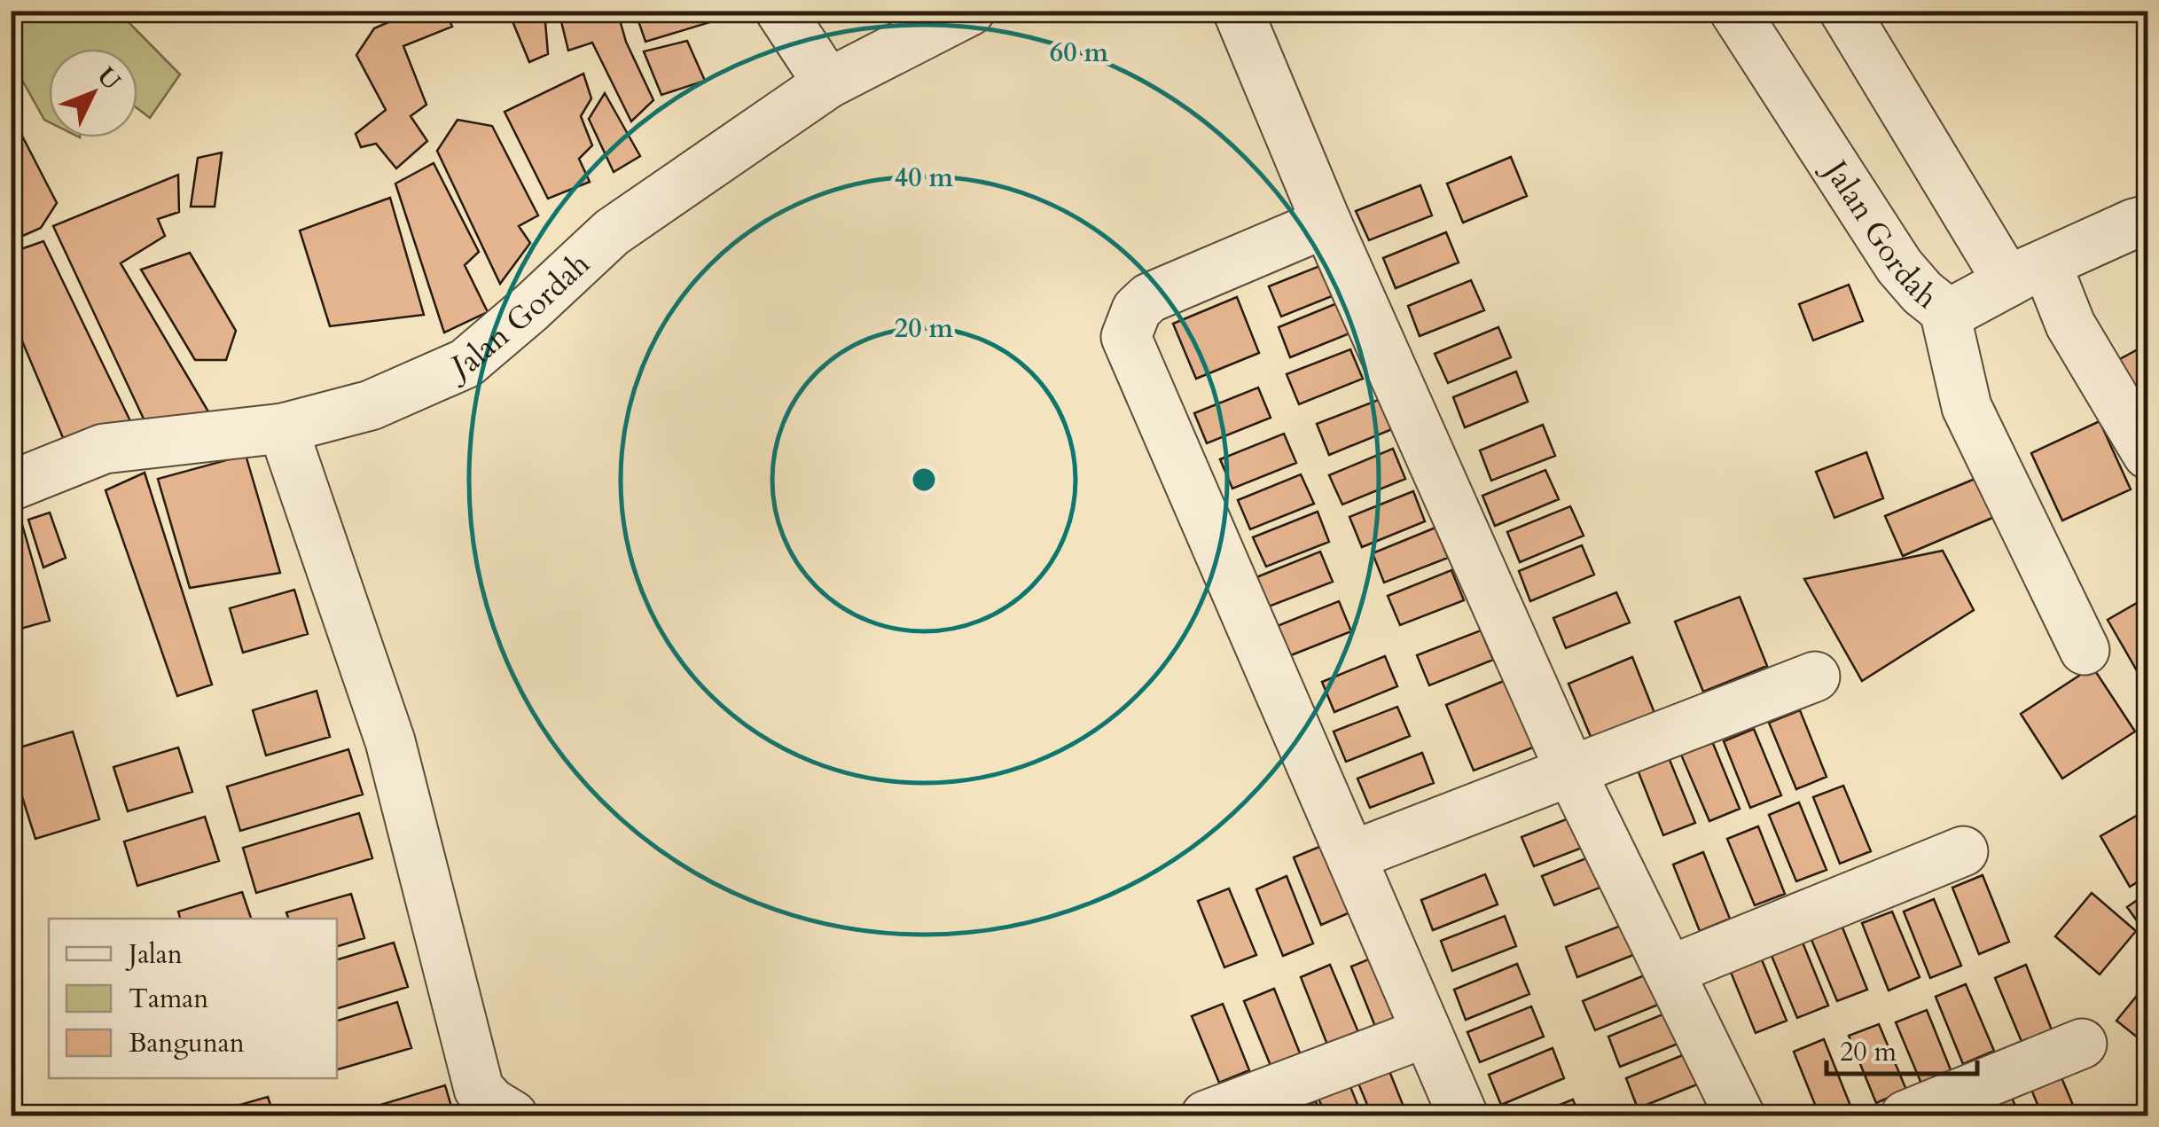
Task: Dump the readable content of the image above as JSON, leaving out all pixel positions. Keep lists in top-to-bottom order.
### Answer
{
  "streets": {
    "street": ["Jalan Gordah"]
  },
  "legend": ["Jalan", "Taman", "Bangunan"],
  "scale_bar": "20 m",
  "north": "top right",
  "rings": ["60 m", "40 m", "20 m"]
}
